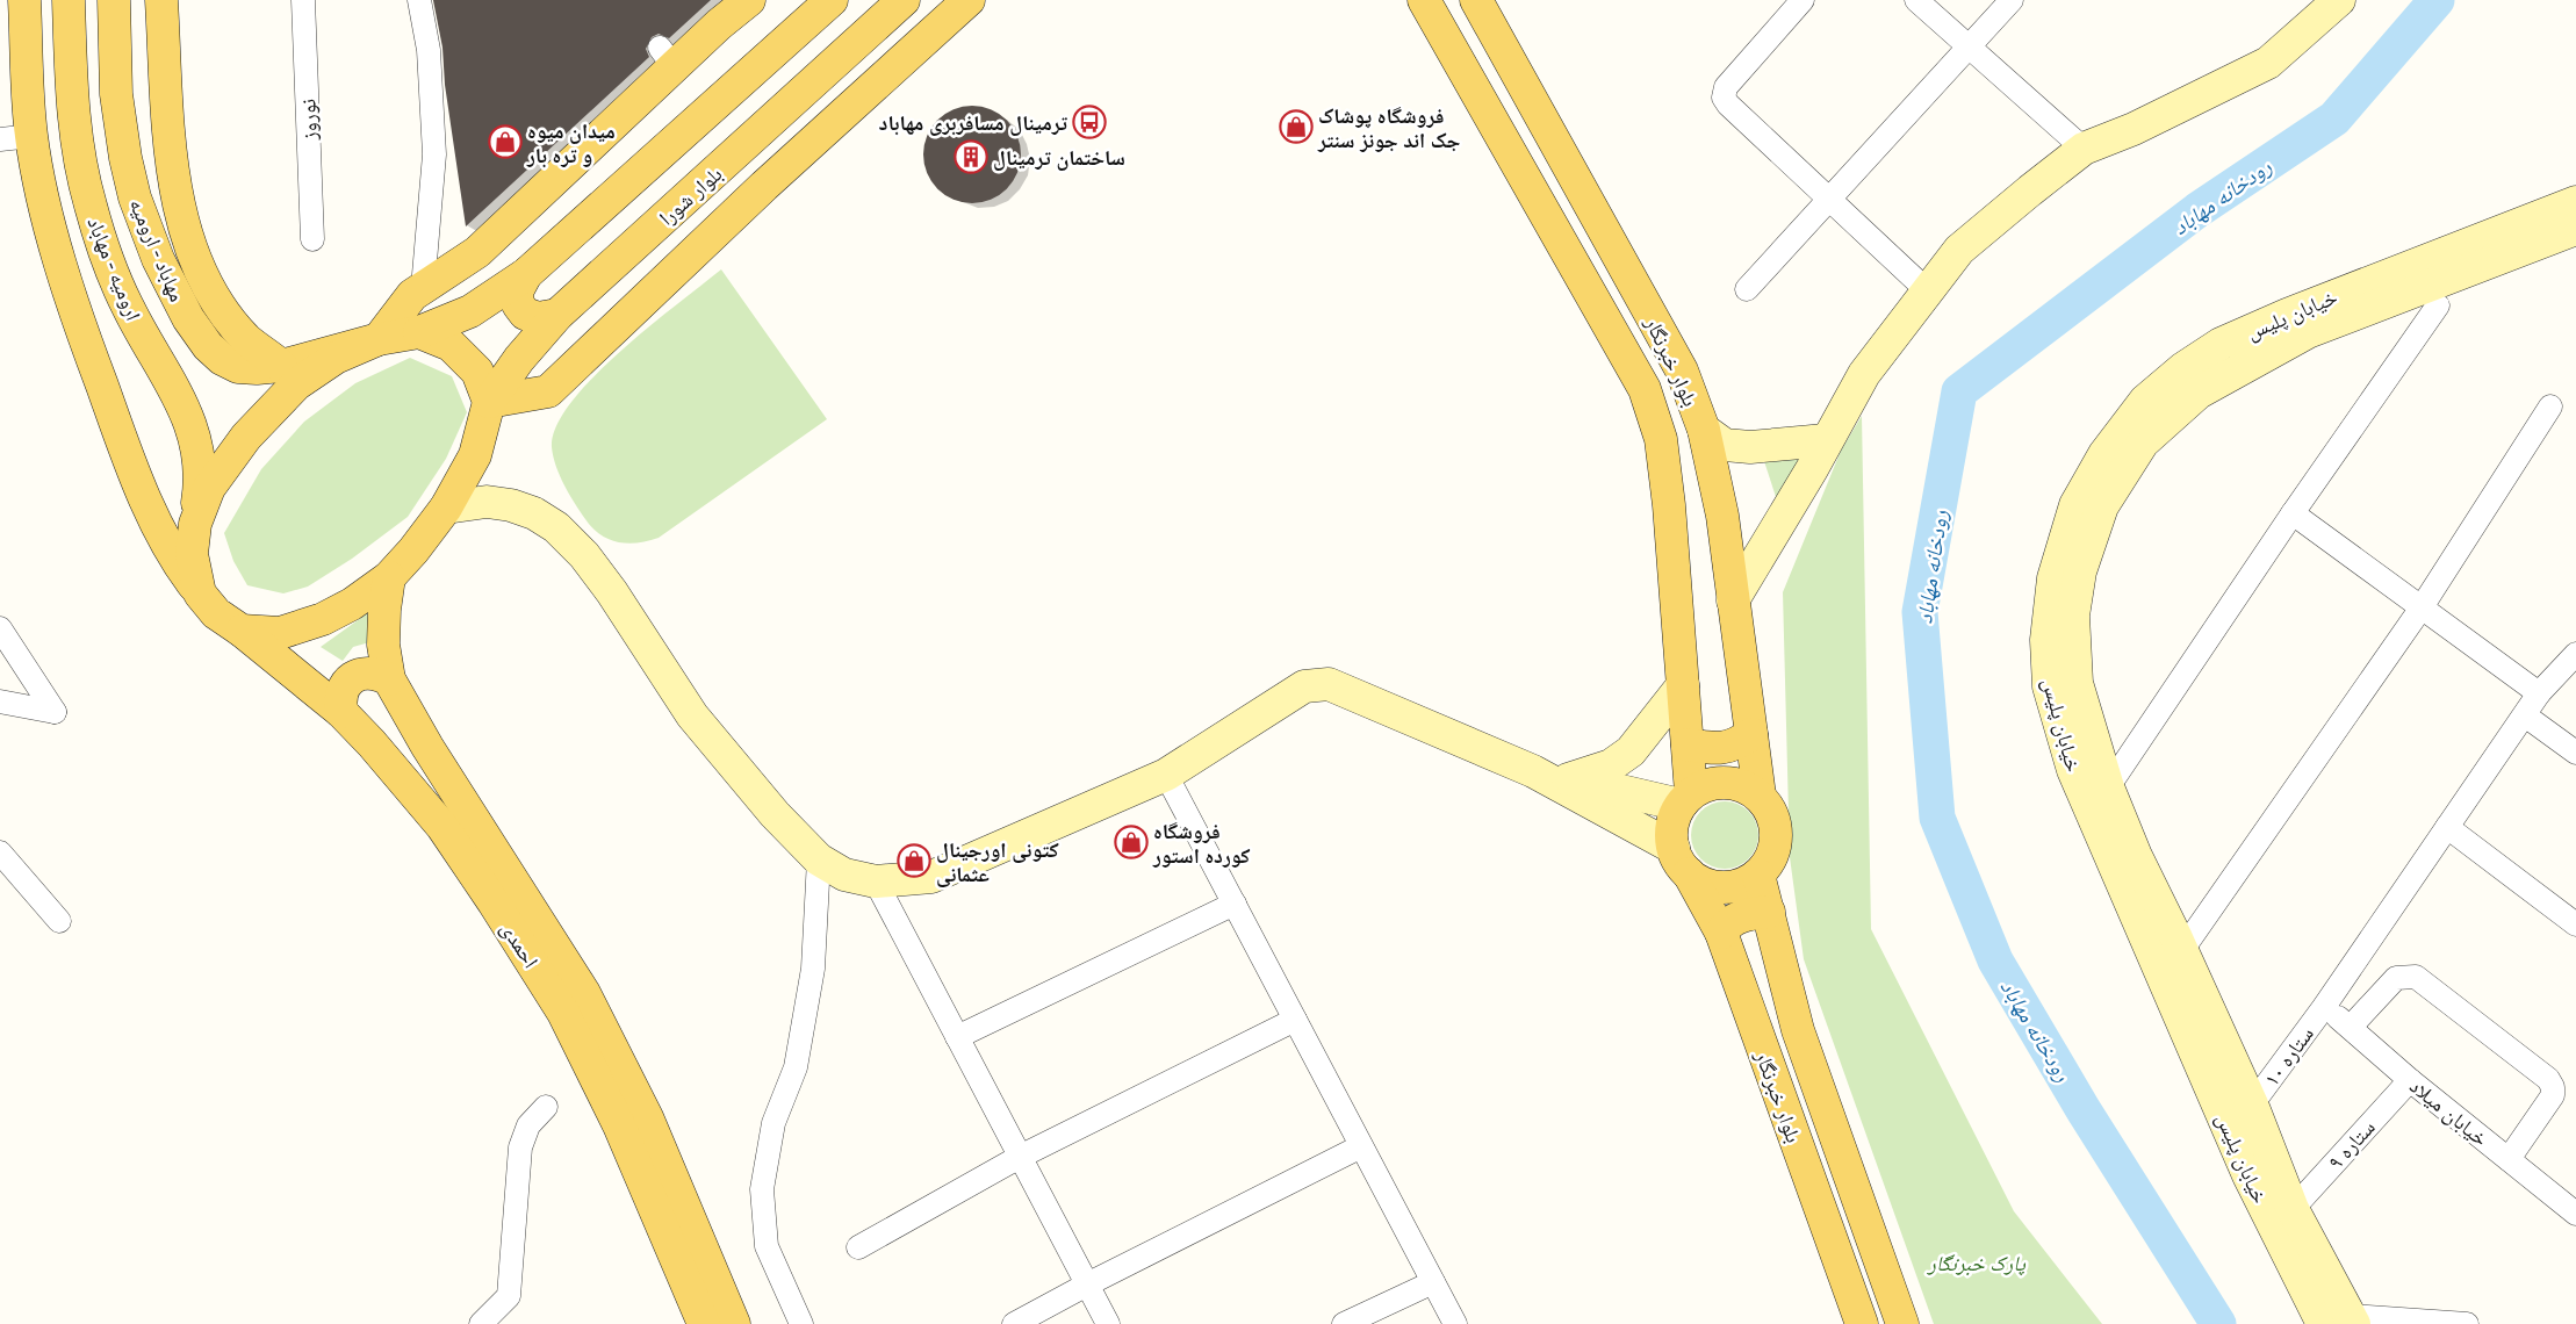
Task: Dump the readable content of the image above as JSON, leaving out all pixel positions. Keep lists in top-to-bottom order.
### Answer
{
  "streets": {
    "main road": [
      "بلوار شورا",
      "مهاباد - ارومیه",
      "ارومیه - مهاباد",
      "بلوار خبرنگار",
      "احمدی"
    ],
    "street": [
      "نوروز",
      "خیابان پلیس",
      "ستاره ۱۰",
      "خیابان میلاد",
      "ستاره ۹"
    ]
  },
  "crossings": [
    ["خیابان پلیس", "ستاره ۱۰"],
    ["خیابان پلیس", "ستاره ۹"],
    ["ستاره ۱۰", "خیابان میلاد"],
    ["خیابان میلاد", "ستاره ۹"]
  ],
  "water": ["رودخانه مهاباد"],
  "parks": ["پارک خبرنگار"],
  "places": {
    "bus stop": ["ترمینال مسافربری مهاباد"],
    "shop": [
      "فروشگاه پوشاک جک اند جونز سنتر",
      "میدان میوه و تره بار",
      "فروشگاه کورده استور",
      "کتونی اورجینال عثمانی"
    ],
    "building": ["ساختمان ترمینال"]
  }
}
